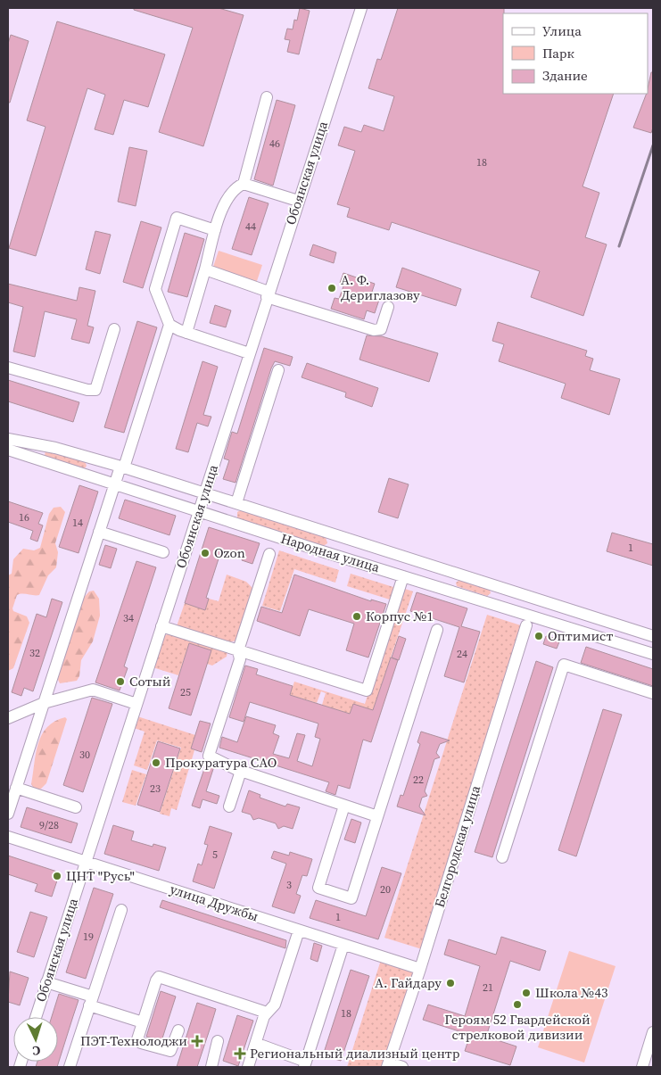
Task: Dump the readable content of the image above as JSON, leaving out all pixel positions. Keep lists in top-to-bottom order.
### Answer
{
  "streets": {
    "street": [
      "Обоянская улица",
      "Народная улица",
      "Белгородская улица",
      "улица Дружбы"
    ]
  },
  "crossings": [
    ["Обоянская улица", "Народная улица"],
    ["Обоянская улица", "улица Дружбы"],
    ["Белгородская улица", "улица Дружбы"]
  ],
  "places": {
    "other": [
      "А. Ф. Дериглазову",
      "Ozon",
      "Корпус №1",
      "Оптимист",
      "Сотый",
      "Прокуратура САО",
      "ЦНТ \"Русь\"",
      "А. Гайдару",
      "Школа №43",
      "Героям 52 Гвардейской стрелковой дивизии"
    ],
    "health": ["ПЭТ-Технолоджи", "Региональный диализный центр"]
  },
  "house_numbers": [
    "46",
    "18",
    "44",
    "16",
    "14",
    "1",
    "34",
    "32",
    "24",
    "25",
    "30",
    "22",
    "23",
    "9/28",
    "5",
    "3",
    "20",
    "1",
    "19",
    "21",
    "18"
  ],
  "legend": ["Улица", "Парк", "Здание"],
  "north": "bottom"
}
